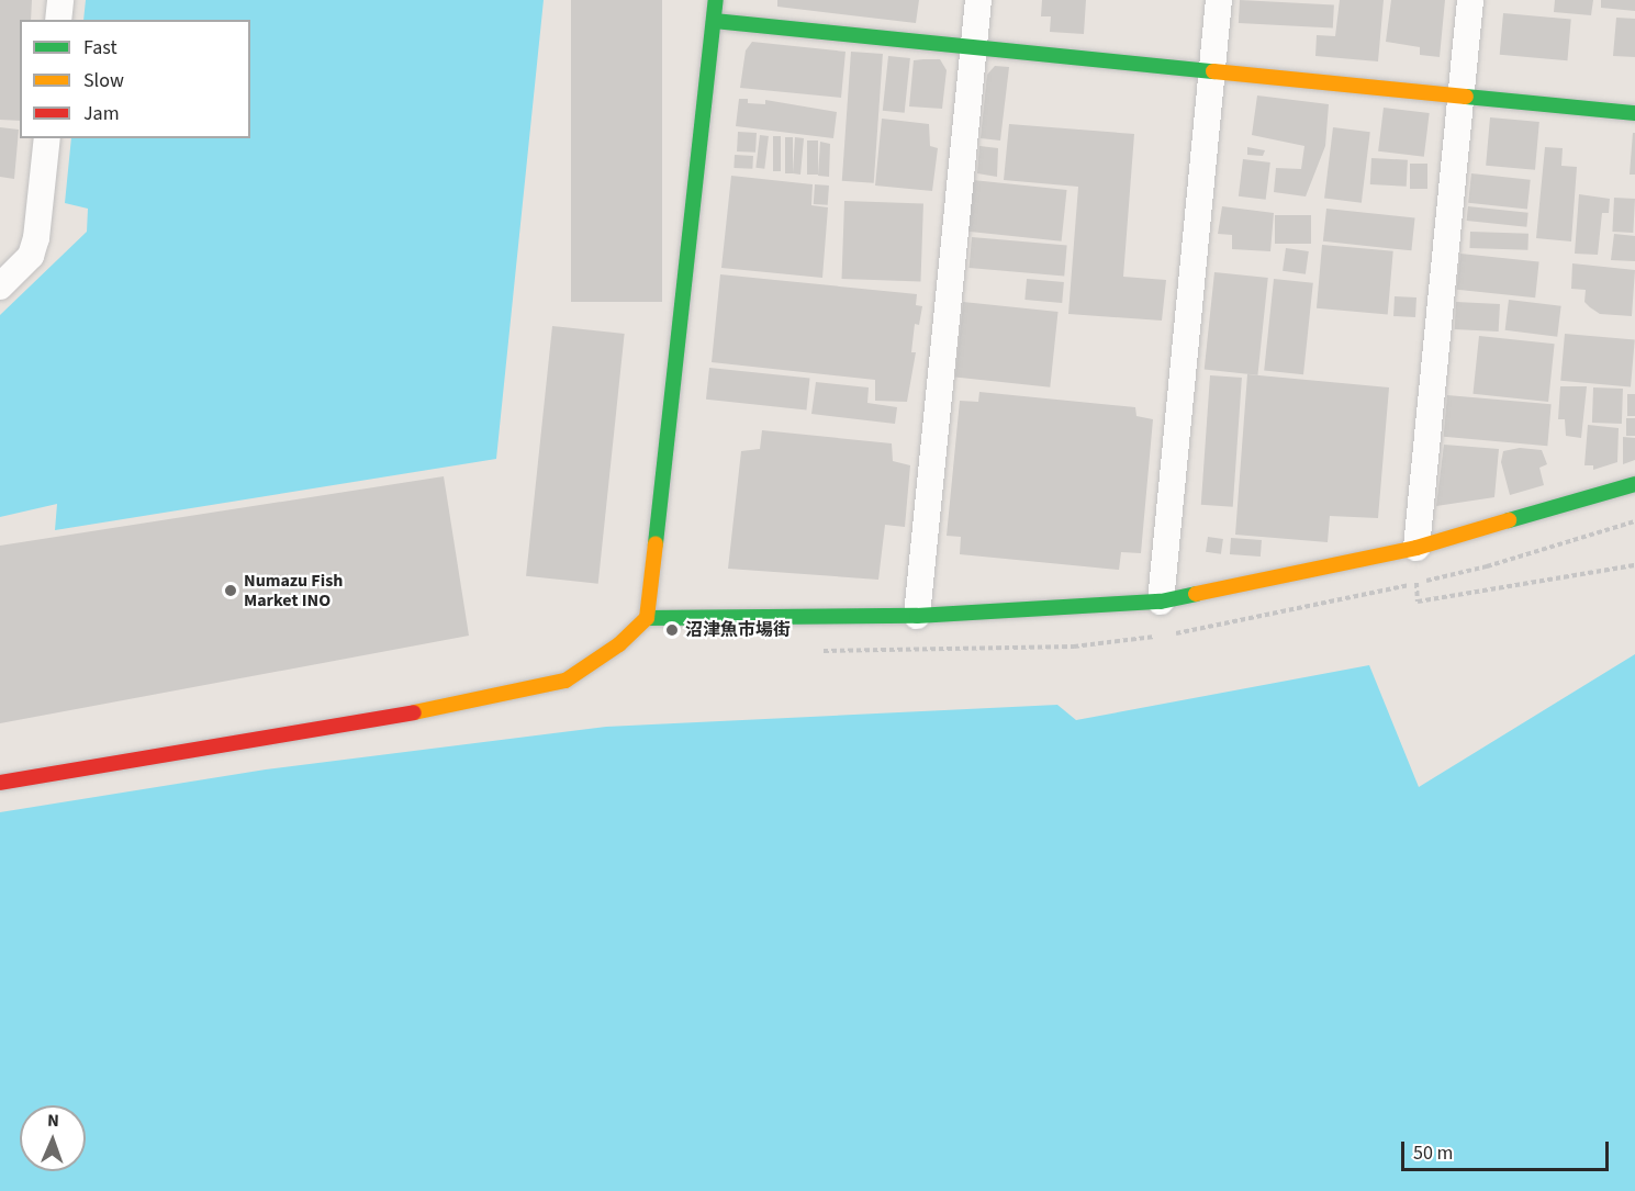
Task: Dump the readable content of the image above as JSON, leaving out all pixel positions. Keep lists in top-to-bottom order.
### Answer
{
  "places": ["Numazu Fish Market INO", "沼津魚市場街"],
  "legend": ["Fast", "Slow", "Jam"],
  "scale_bar": "50 m",
  "north": "top"
}
